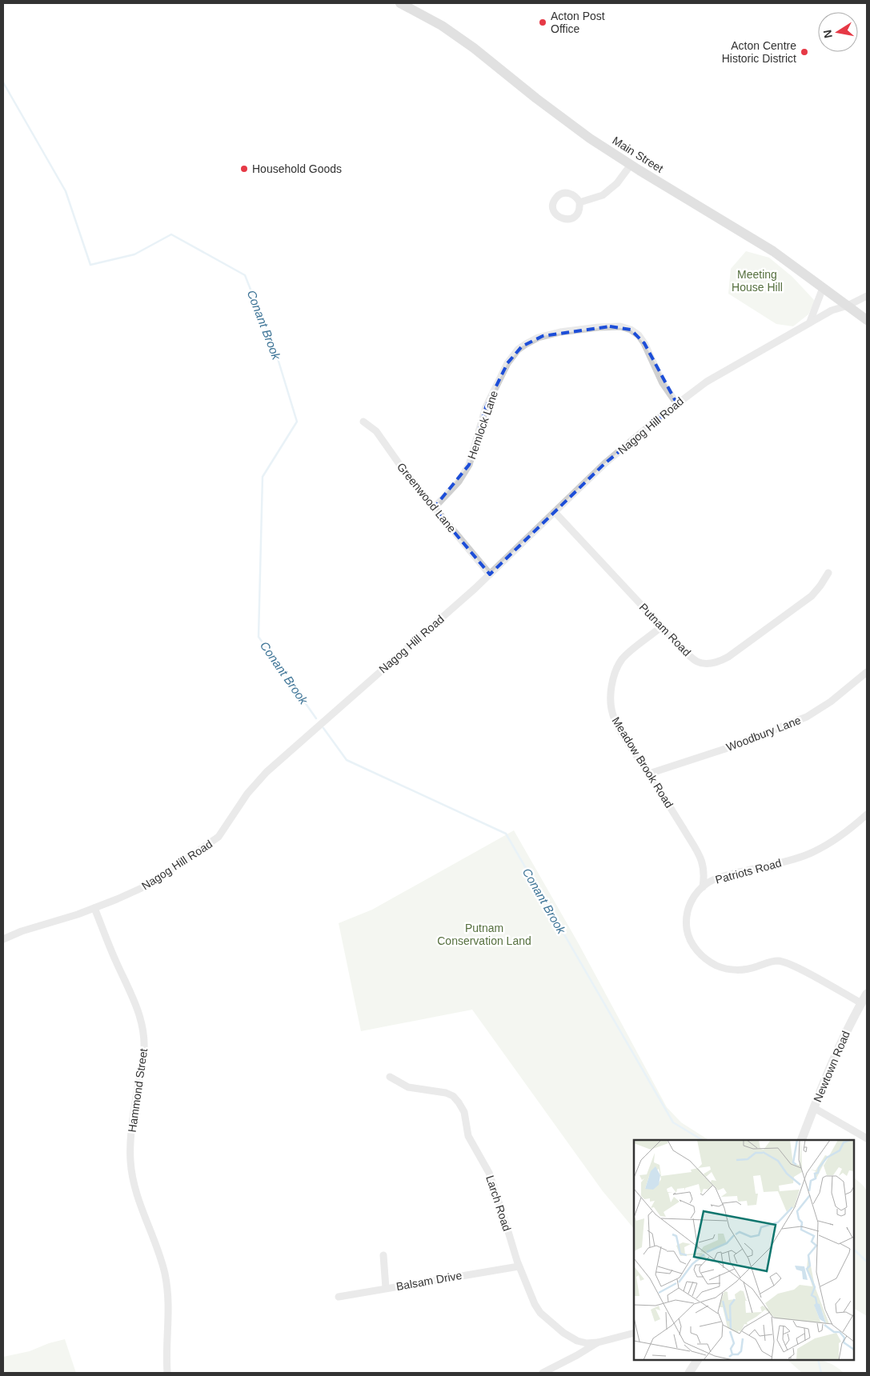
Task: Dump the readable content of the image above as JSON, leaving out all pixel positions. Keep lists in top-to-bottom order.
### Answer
{
  "streets": {
    "main road": ["Main Street"],
    "street": [
      "Hemlock Lane",
      "Nagog Hill Road",
      "Greenwood Lane",
      "Putnam Road",
      "Woodbury Lane",
      "Meadow Brook Road",
      "Patriots Road",
      "Newtown Road",
      "Hammond Street",
      "Larch Road",
      "Balsam Drive"
    ]
  },
  "crossings": [
    ["Main Street", "Nagog Hill Road"],
    ["Hemlock Lane", "Nagog Hill Road"],
    ["Hemlock Lane", "Greenwood Lane"],
    ["Nagog Hill Road", "Greenwood Lane"],
    ["Nagog Hill Road", "Putnam Road"],
    ["Nagog Hill Road", "Hammond Street"],
    ["Putnam Road", "Meadow Brook Road"],
    ["Woodbury Lane", "Meadow Brook Road"],
    ["Meadow Brook Road", "Patriots Road"],
    ["Patriots Road", "Newtown Road"],
    ["Larch Road", "Balsam Drive"]
  ],
  "water": ["Conant Brook"],
  "parks": ["Meeting House Hill", "Putnam Conservation Land"],
  "places": ["Acton Post Office", "Acton Centre Historic District", "Household Goods"],
  "north": "left"
}
